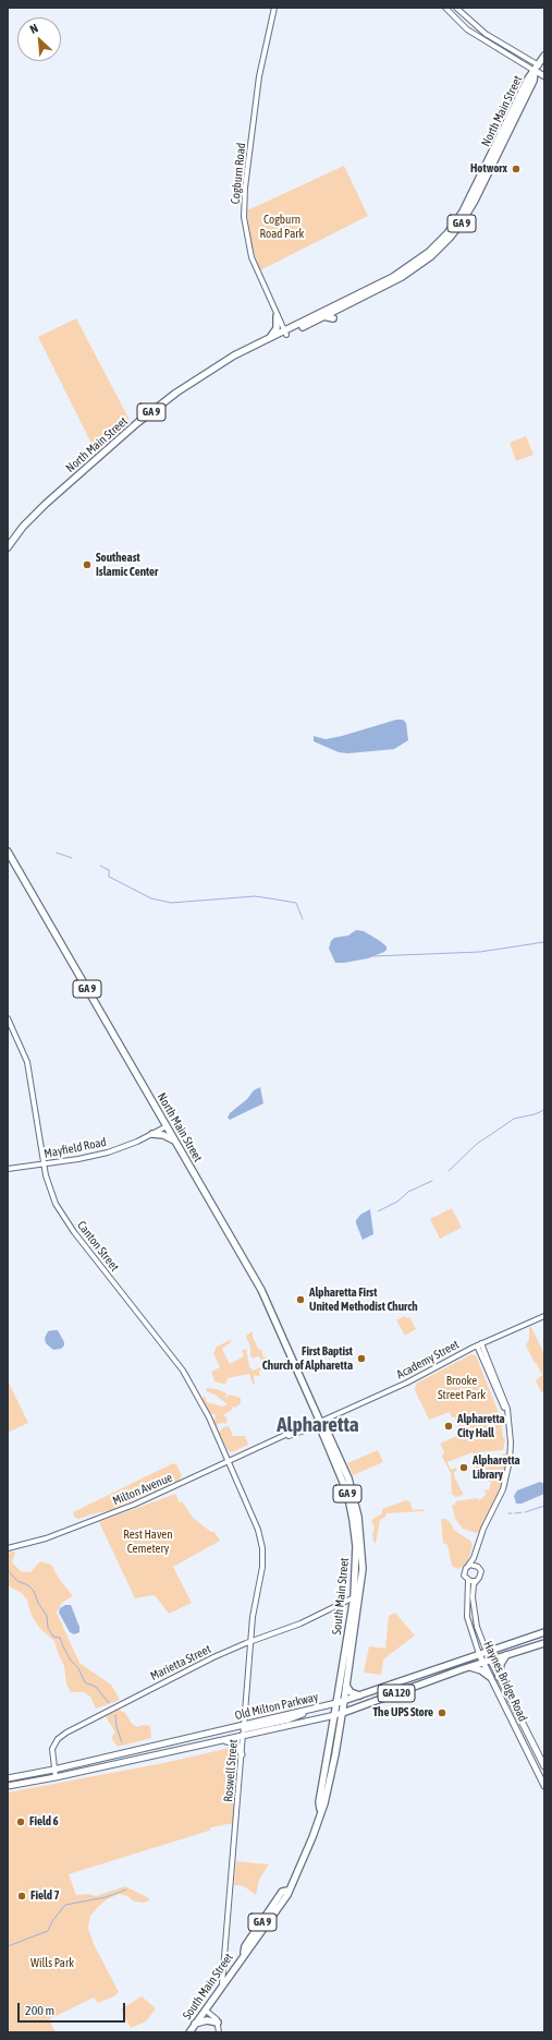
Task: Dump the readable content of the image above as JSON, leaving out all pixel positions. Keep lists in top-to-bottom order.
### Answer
{
  "streets": {
    "main road": [
      "North Main Street",
      "GA 9",
      "South Main Street",
      "Haynes Bridge Road",
      "GA 120",
      "Old Milton Parkway"
    ],
    "street": [
      "Cogburn Road",
      "Mayfield Road",
      "Canton Street",
      "Academy Street",
      "Milton Avenue",
      "Marietta Street",
      "Roswell Street"
    ]
  },
  "crossings": [
    ["North Main Street", "Cogburn Road"],
    ["North Main Street", "GA 9"],
    ["North Main Street", "Mayfield Road"],
    ["North Main Street", "Academy Street"],
    ["North Main Street", "Milton Avenue"],
    ["North Main Street", "South Main Street"],
    ["Mayfield Road", "Canton Street"],
    ["Canton Street", "Milton Avenue"],
    ["Canton Street", "Roswell Street"],
    ["Academy Street", "Milton Avenue"],
    ["Academy Street", "South Main Street"],
    ["Academy Street", "Haynes Bridge Road"],
    ["Milton Avenue", "South Main Street"],
    ["Milton Avenue", "Roswell Street"],
    ["South Main Street", "Marietta Street"],
    ["South Main Street", "Old Milton Parkway"],
    ["South Main Street", "Roswell Street"],
    ["Marietta Street", "Old Milton Parkway"],
    ["Marietta Street", "Roswell Street"],
    ["Haynes Bridge Road", "Old Milton Parkway"],
    ["Old Milton Parkway", "Roswell Street"]
  ],
  "districts": ["Alpharetta"],
  "parks": [
    "Cogburn Road Park",
    "Brooke Street Park",
    "Rest Haven Cemetery",
    "Wills Park"
  ],
  "places": [
    "Hotworx",
    "Southeast Islamic Center",
    "Alpharetta First United Methodist Church",
    "First Baptist Church of Alpharetta",
    "Alpharetta City Hall",
    "Alpharetta Library",
    "The UPS Store",
    "Field 6",
    "Field 7"
  ],
  "scale_bar": "200 m",
  "north": "top left"
}
